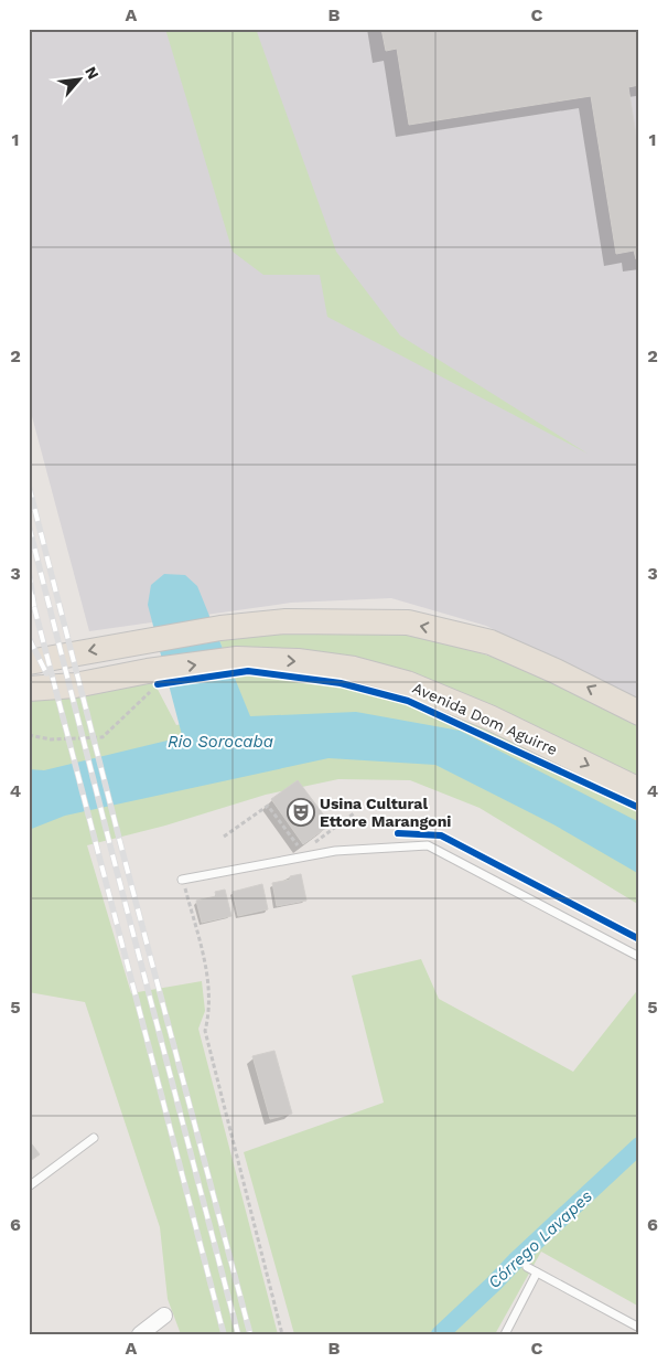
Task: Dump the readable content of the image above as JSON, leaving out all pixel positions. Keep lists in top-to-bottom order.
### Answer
{
  "streets": {
    "highway": ["Avenida Dom Aguirre"]
  },
  "water": ["Rio Sorocaba", "Córrego Lavapes"],
  "places": {
    "theatre": ["Usina Cultural Ettore Marangoni"]
  },
  "north": "top right",
  "grid": {
    "columns": ["A", "B", "C"],
    "rows": [
      "1",
      "2",
      "3",
      "4",
      "5",
      "6"
    ]
  }
}
